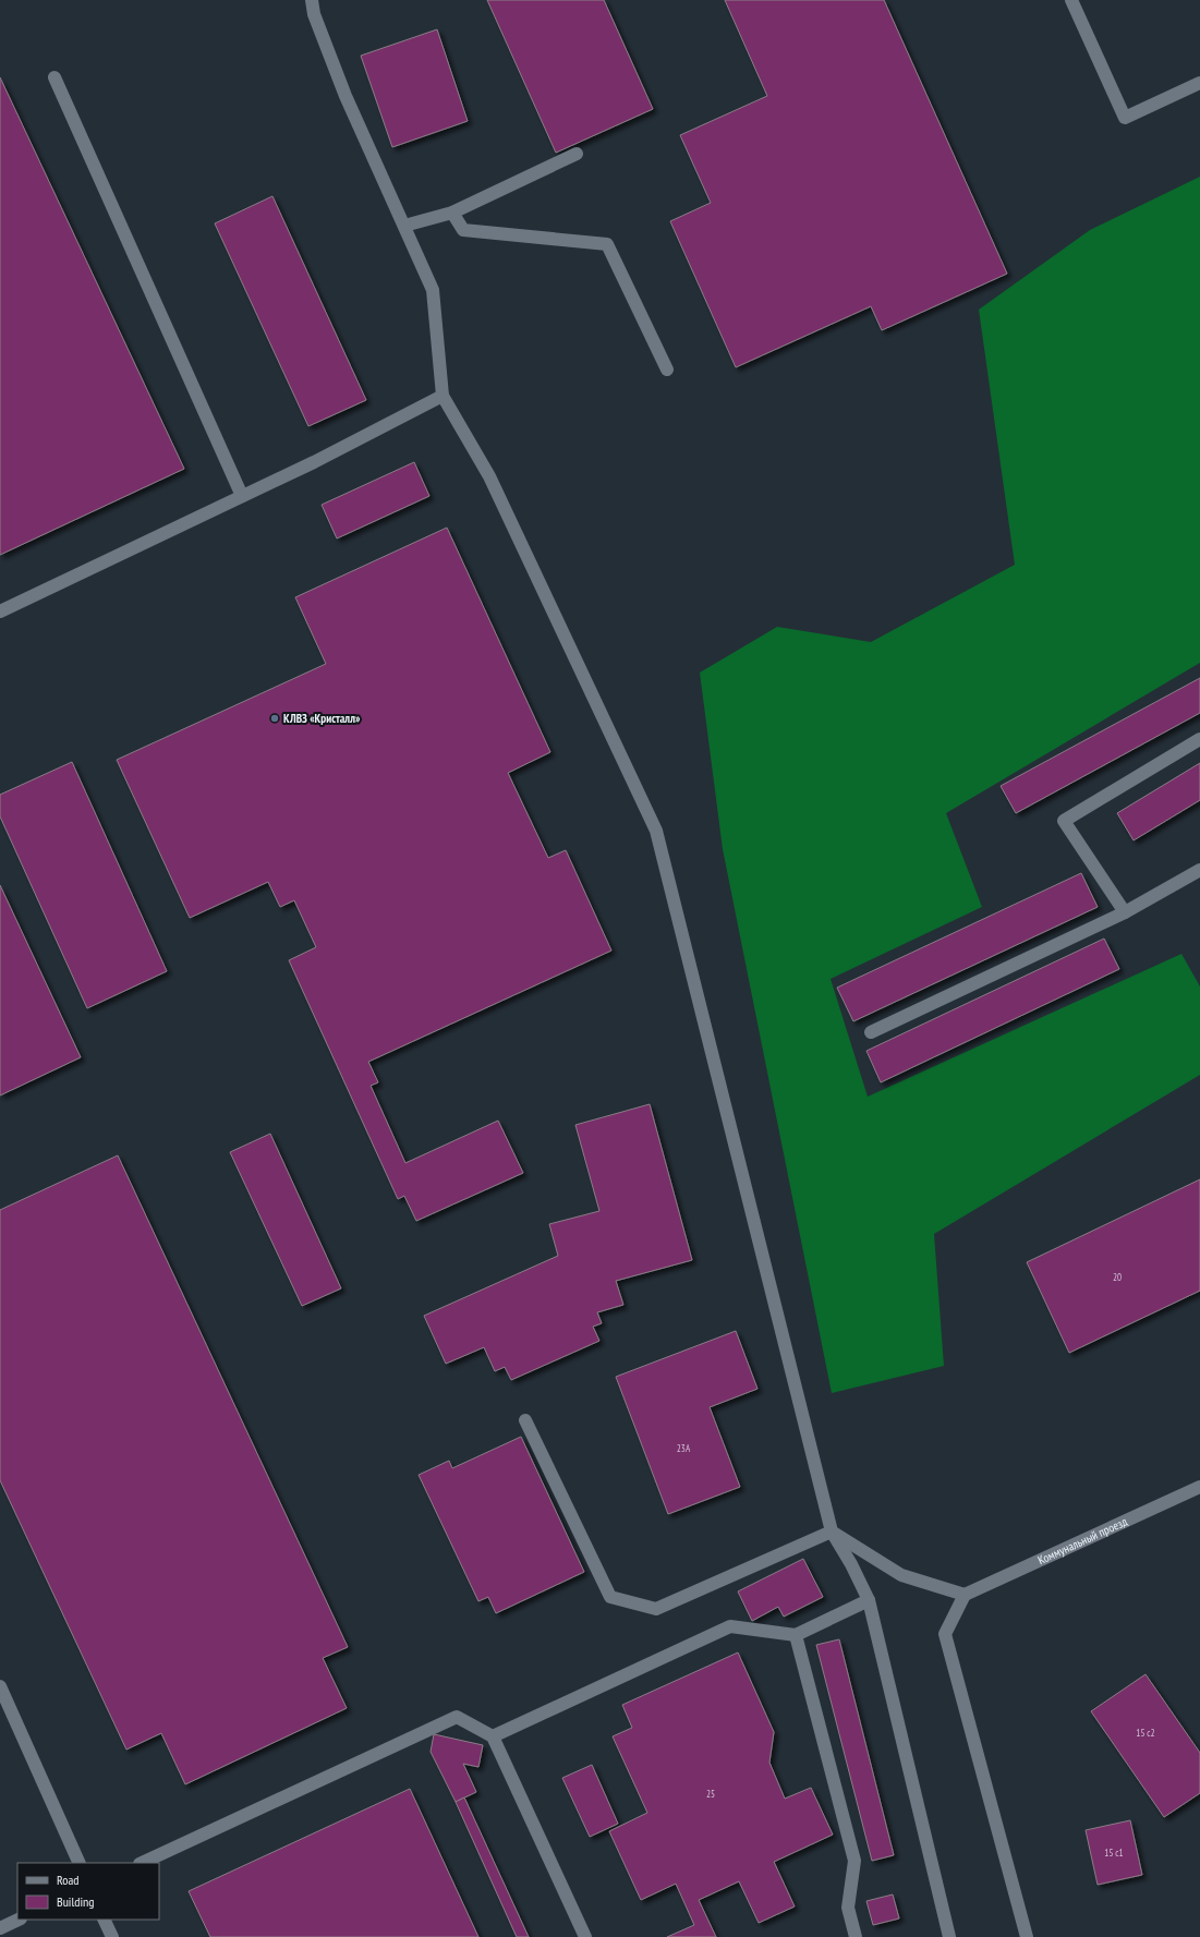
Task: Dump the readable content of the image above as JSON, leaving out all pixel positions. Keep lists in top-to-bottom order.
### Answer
{
  "streets": {
    "street": ["Коммунальный проезд"]
  },
  "places": ["КЛВЗ «Кристалл»"],
  "house_numbers": [
    "20",
    "23А",
    "15 с2",
    "25",
    "15 с1"
  ],
  "legend": ["Road", "Building"]
}
